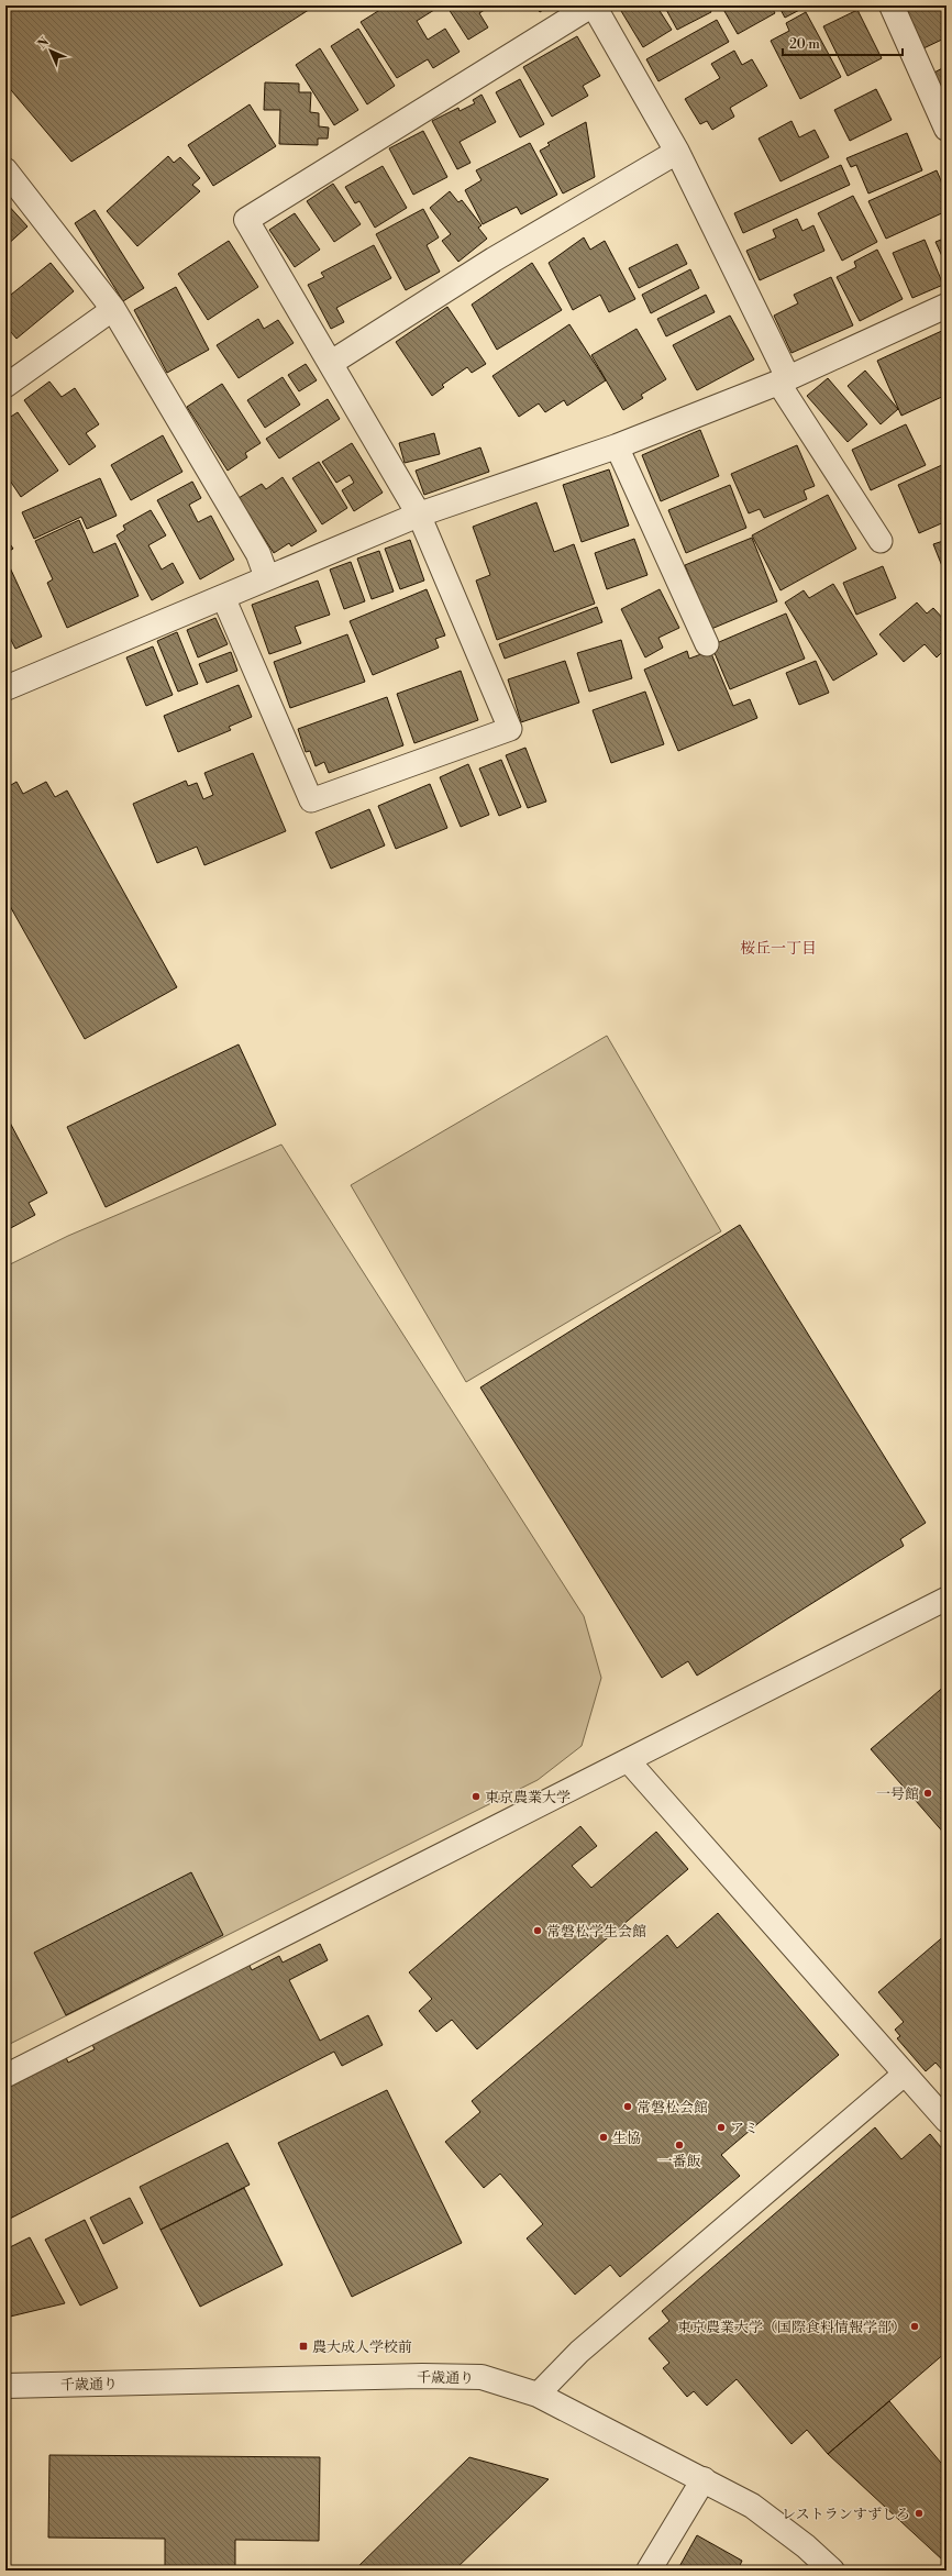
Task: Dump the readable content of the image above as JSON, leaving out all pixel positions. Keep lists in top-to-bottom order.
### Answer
{
  "streets": {
    "street": ["千歳通り"]
  },
  "districts": ["桜丘一丁目"],
  "places": {
    "other": [
      "一号館",
      "東京農業大学",
      "常磐松学生会館",
      "常磐松会館",
      "アミ",
      "生協",
      "一番飯",
      "東京農業大学（国際食料情報学部）",
      "レストランすずしろ"
    ],
    "transit": ["農大成人学校前"]
  },
  "scale_bar": "20 m",
  "north": "top left"
}
